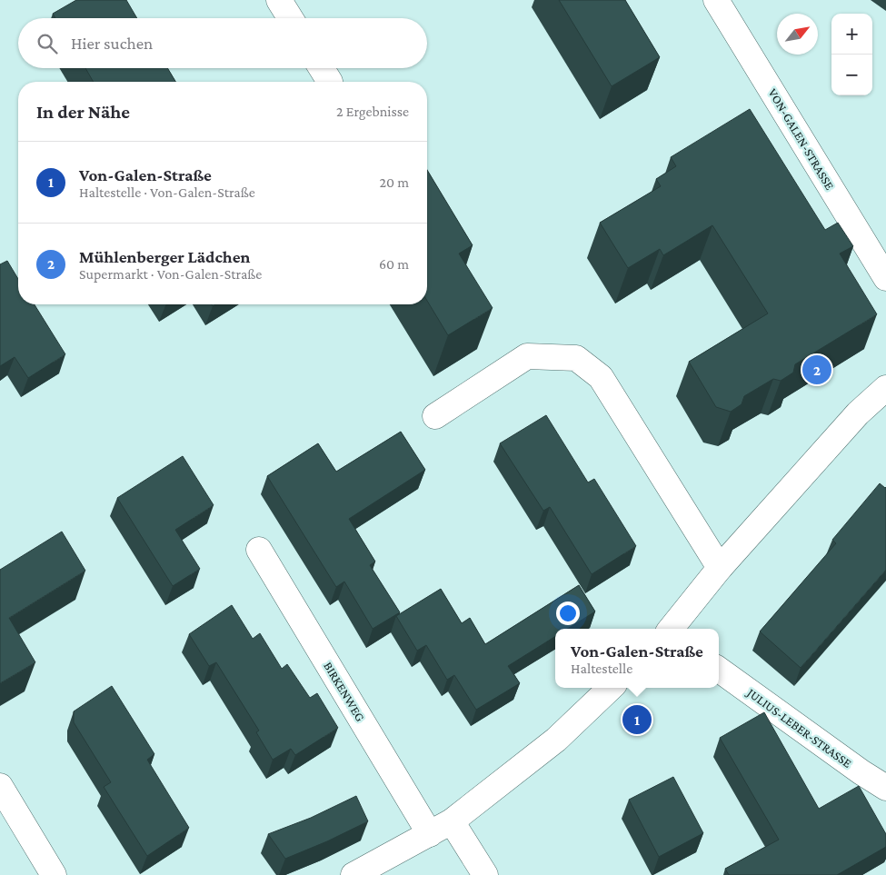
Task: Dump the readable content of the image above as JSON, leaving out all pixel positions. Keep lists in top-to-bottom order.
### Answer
{
  "streets": {
    "street": ["VON-GALEN-STRASSE", "BIRKENWEG", "JULIUS-LEBER-STRASSE"]
  },
  "north": "top right",
  "page": {
    "map_buttons": ["+", "−"],
    "search": "Hier suchen",
    "heading": ["In der Nähe", "2 Ergebnisse"],
    "list": [
      {
        "mark": "1",
        "name": "Von-Galen-Straße",
        "note": "Haltestelle · Von-Galen-Straße",
        "value": "20 m"
      },
      {
        "mark": "2",
        "name": "Mühlenberger Lädchen",
        "note": "Supermarkt · Von-Galen-Straße",
        "value": "60 m"
      }
    ],
    "pins": ["2", "1"],
    "popup": ["Von-Galen-Straße", "Haltestelle"]
  }
}
